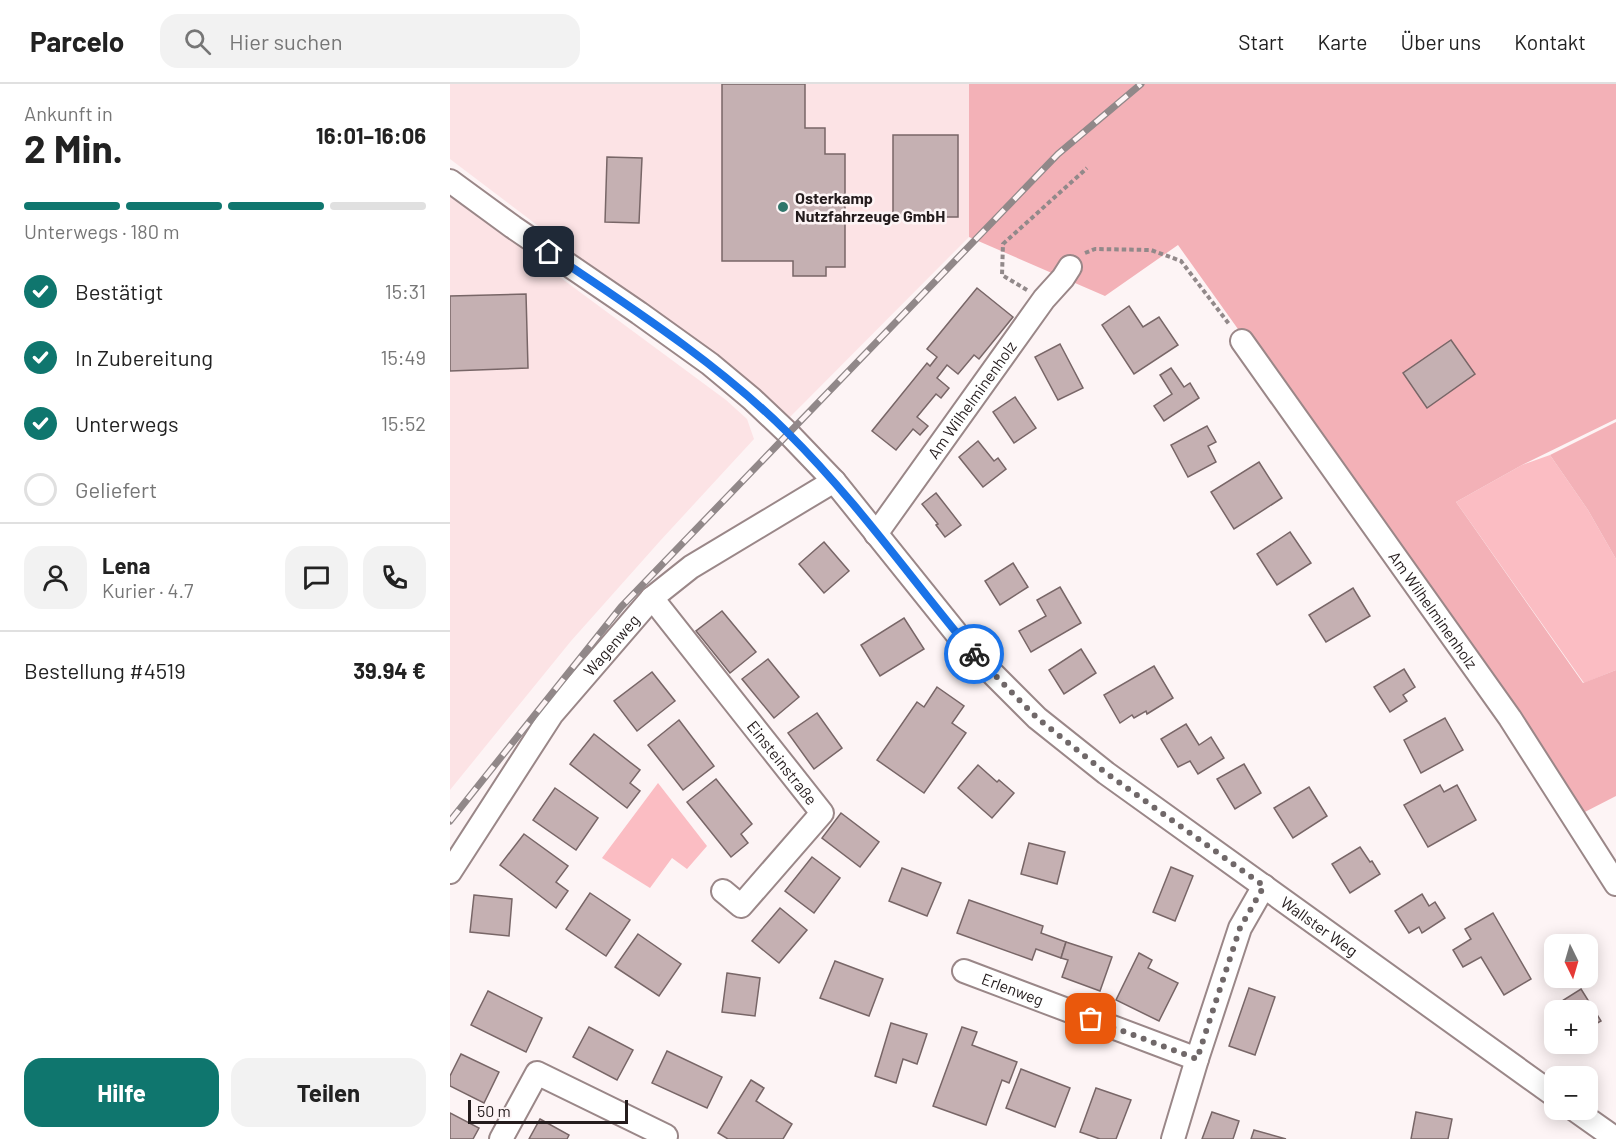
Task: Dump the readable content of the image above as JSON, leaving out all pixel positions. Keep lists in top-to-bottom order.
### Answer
{
  "streets": {
    "street": [
      "Am Wilhelminenholz",
      "Wagenweg",
      "Einsteinstraße",
      "Wallster Weg",
      "Erlenweg"
    ]
  },
  "crossings": [
    ["Am Wilhelminenholz", "Wallster Weg"],
    ["Wagenweg", "Einsteinstraße"],
    ["Wagenweg", "Wallster Weg"]
  ],
  "places": ["Osterkamp Nutzfahrzeuge GmbH"],
  "scale_bar": "50 m",
  "north": "bottom",
  "page": {
    "header": "Parcelo",
    "search": "Hier suchen",
    "nav": [
      "Start",
      "Karte",
      "Über uns",
      "Kontakt"
    ],
    "heading": ["2 Min.", "Ankunft in", "16:01–16:06"],
    "panel": [
      "Lena",
      "Kurier · 4.7",
      "Bestellung #4519",
      "39.94 €"
    ],
    "bar": "Unterwegs · 180 m",
    "list": [
      ["Bestätigt", "15:31"],
      ["In Zubereitung", "15:49"],
      ["Unterwegs", "15:52"],
      "Geliefert"
    ],
    "map_buttons": ["+", "−"],
    "buttons": ["Hilfe", "Teilen"],
    "scale": "50 m"
  }
}
